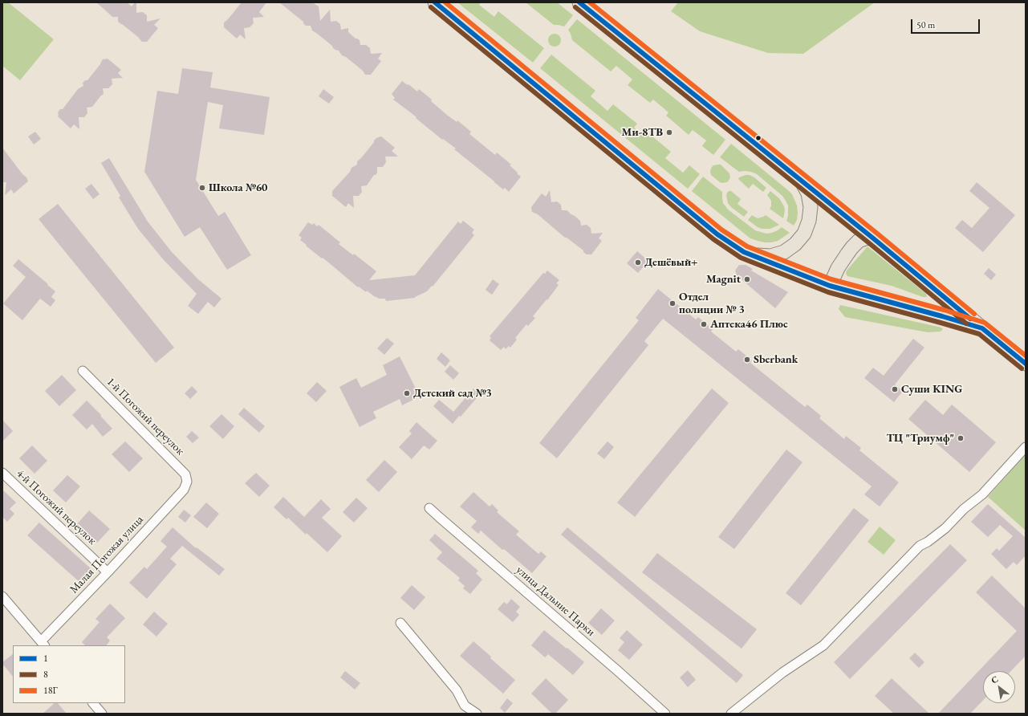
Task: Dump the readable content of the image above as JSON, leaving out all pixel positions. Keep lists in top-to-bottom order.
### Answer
{
  "streets": {
    "street": [
      "1-й Погожий переулок",
      "4-й Погожий переулок",
      "Малая Погожая улица",
      "улица Дальние Парки"
    ]
  },
  "crossings": [
    ["1-й Погожий переулок", "Малая Погожая улица"],
    ["4-й Погожий переулок", "Малая Погожая улица"]
  ],
  "places": [
    "Ми-8ТВ",
    "Школа №60",
    "Дешёвый+",
    "Magnit",
    "Отдел полиции № 3",
    "Аптека46 Плюс",
    "Sberbank",
    "Суши KING",
    "Детский сад №3",
    "ТЦ \"Триумф\""
  ],
  "lines": ["transit line 1", "transit line 18Г", "transit line 8"],
  "legend": ["1", "8", "18Г"],
  "scale_bar": "50 m",
  "north": "top left"
}
